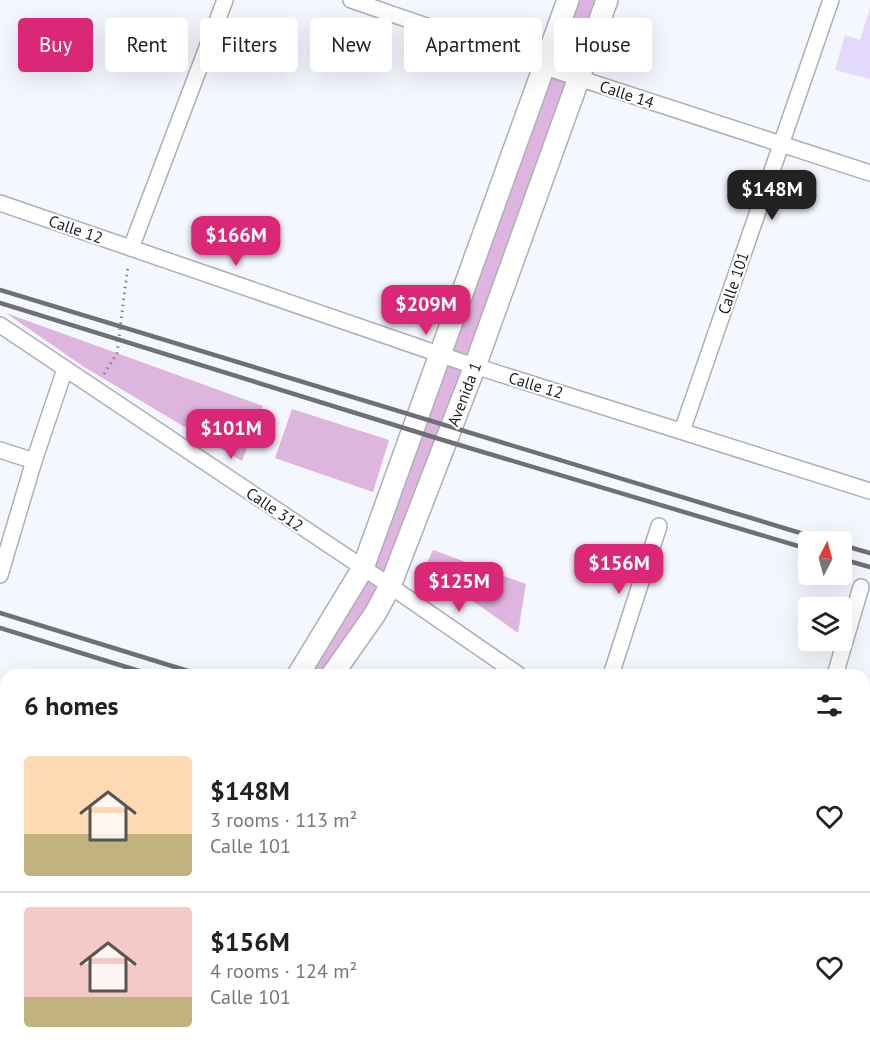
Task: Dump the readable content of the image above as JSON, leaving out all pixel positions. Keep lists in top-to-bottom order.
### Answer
{
  "streets": {
    "main road": ["Avenida 1"],
    "street": [
      "Calle 14",
      "Calle 12",
      "Calle 101",
      "Calle 312"
    ]
  },
  "crossings": [
    ["Calle 14", "Calle 101"],
    ["Calle 14", "Avenida 1"],
    ["Calle 12", "Calle 101"],
    ["Calle 12", "Avenida 1"],
    ["Avenida 1", "Calle 312"]
  ],
  "north": "top",
  "page": {
    "chip": [
      "Buy",
      "Rent",
      "Filters",
      "New",
      "Apartment",
      "House"
    ],
    "price": [
      "$148M",
      "$166M",
      "$209M",
      "$101M",
      "$156M",
      "$125M"
    ],
    "heading": "6 homes",
    "list": [
      {
        "name": "$148M",
        "note": "3 rooms · 113 m² · Calle 101"
      },
      {
        "name": "$156M",
        "note": "4 rooms · 124 m² · Calle 101"
      }
    ]
  }
}
